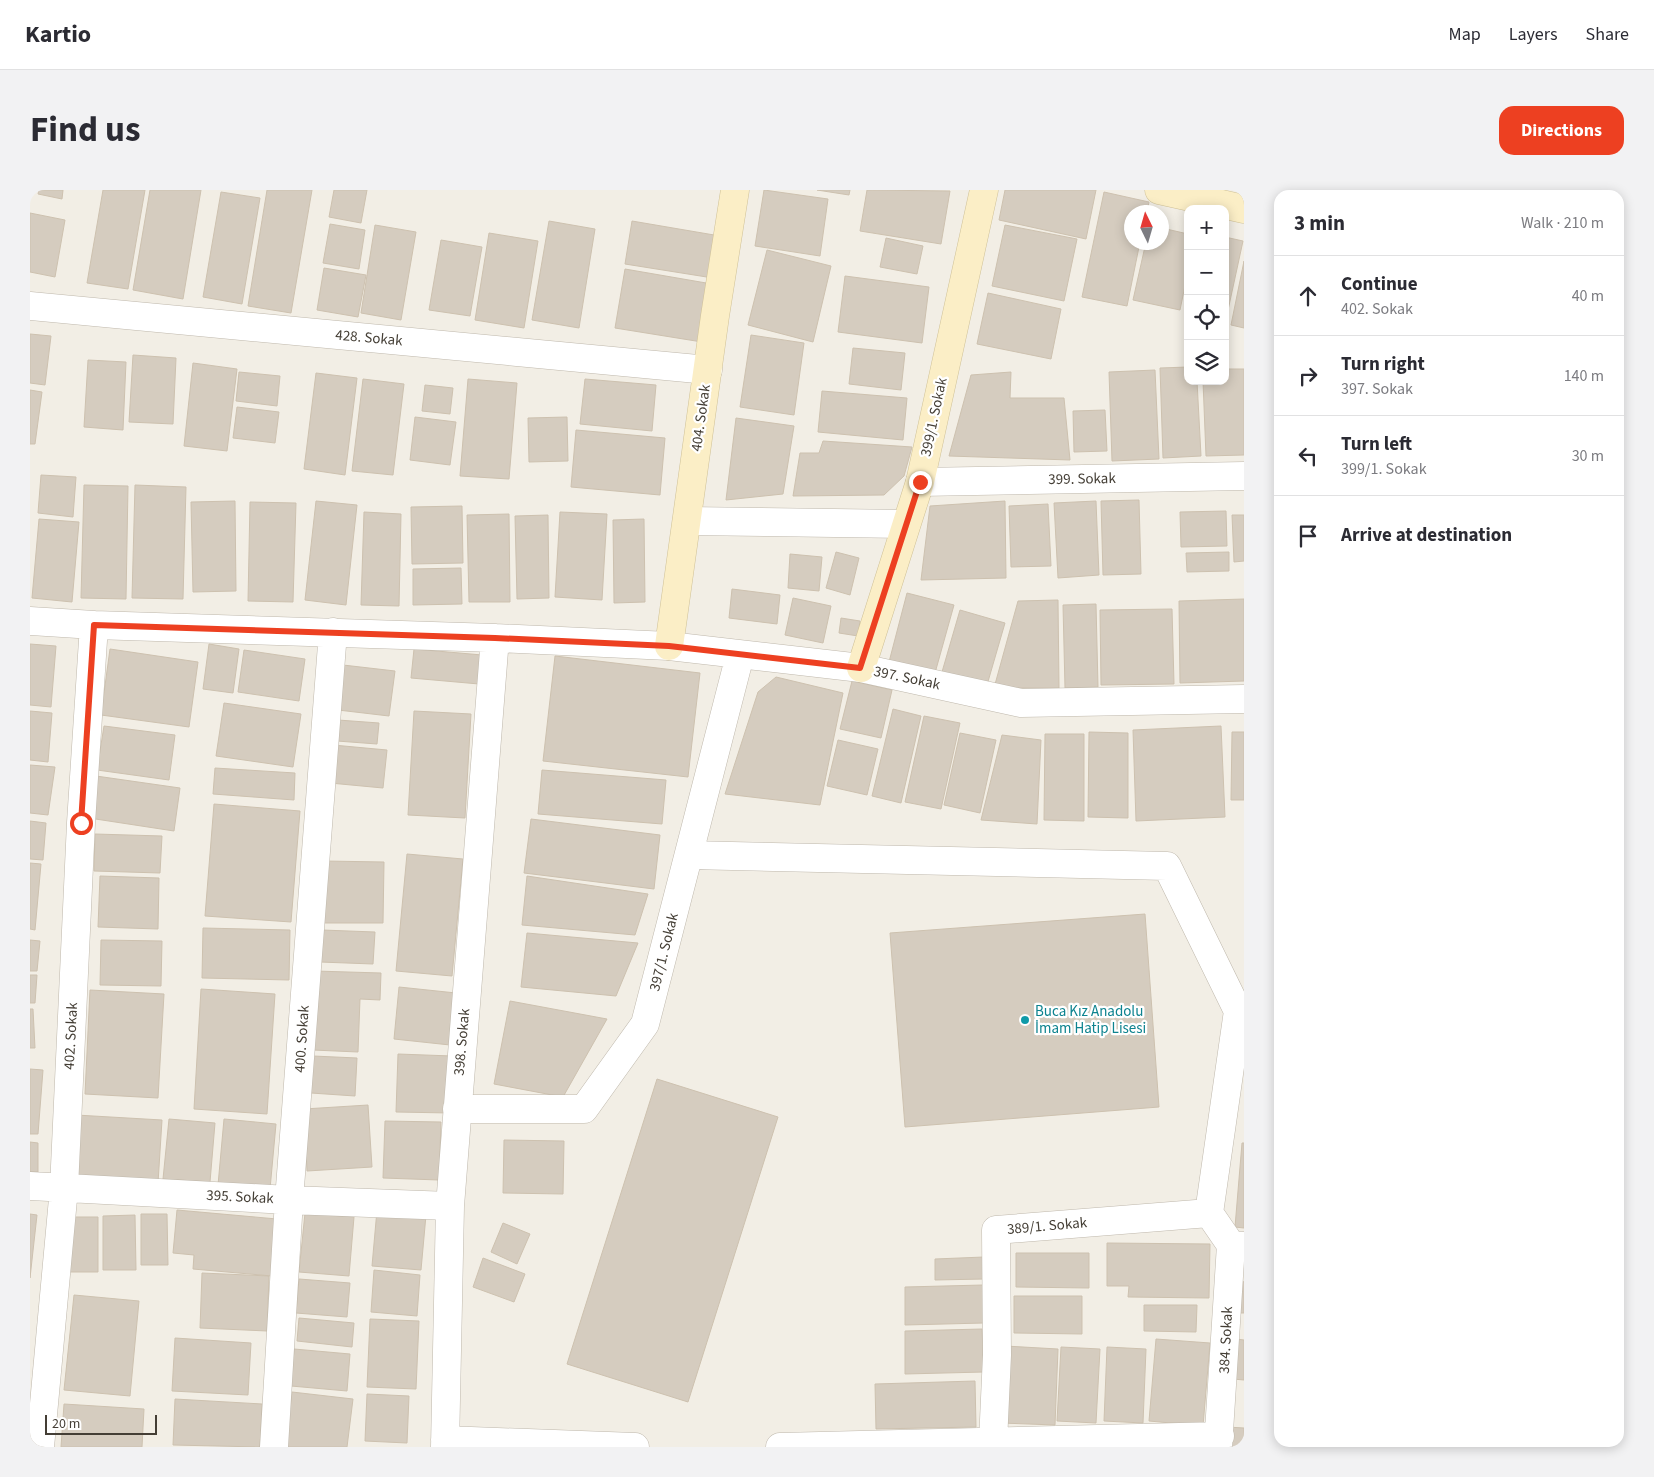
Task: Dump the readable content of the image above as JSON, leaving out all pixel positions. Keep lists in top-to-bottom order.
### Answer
{
  "streets": {
    "street": [
      "428. Sokak",
      "399/1. Sokak",
      "404. Sokak",
      "399. Sokak",
      "397. Sokak",
      "397/1. Sokak",
      "402. Sokak",
      "400. Sokak",
      "398. Sokak",
      "395. Sokak",
      "389/1. Sokak",
      "384. Sokak"
    ]
  },
  "crossings": [
    ["428. Sokak", "404. Sokak"],
    ["399/1. Sokak", "399. Sokak"],
    ["399/1. Sokak", "397. Sokak"],
    ["404. Sokak", "397. Sokak"],
    ["397. Sokak", "397/1. Sokak"],
    ["397. Sokak", "402. Sokak"],
    ["397. Sokak", "400. Sokak"],
    ["397. Sokak", "398. Sokak"],
    ["397/1. Sokak", "398. Sokak"],
    ["402. Sokak", "395. Sokak"],
    ["400. Sokak", "395. Sokak"],
    ["398. Sokak", "395. Sokak"]
  ],
  "places": ["Buca Kız Anadolu İmam Hatip Lisesi"],
  "scale_bar": "20 m",
  "north": "top",
  "page": {
    "header": "Kartio",
    "nav": ["Map", "Layers", "Share"],
    "title": "Find us",
    "buttons": "Directions",
    "heading": ["3 min", "Walk · 210 m"],
    "map_buttons": ["+", "−"],
    "list": [
      ["Continue", "402. Sokak", "40 m"],
      ["Turn right", "397. Sokak", "140 m"],
      ["Turn left", "399/1. Sokak", "30 m"],
      "Arrive at destination"
    ],
    "scale": "20 m"
  }
}
